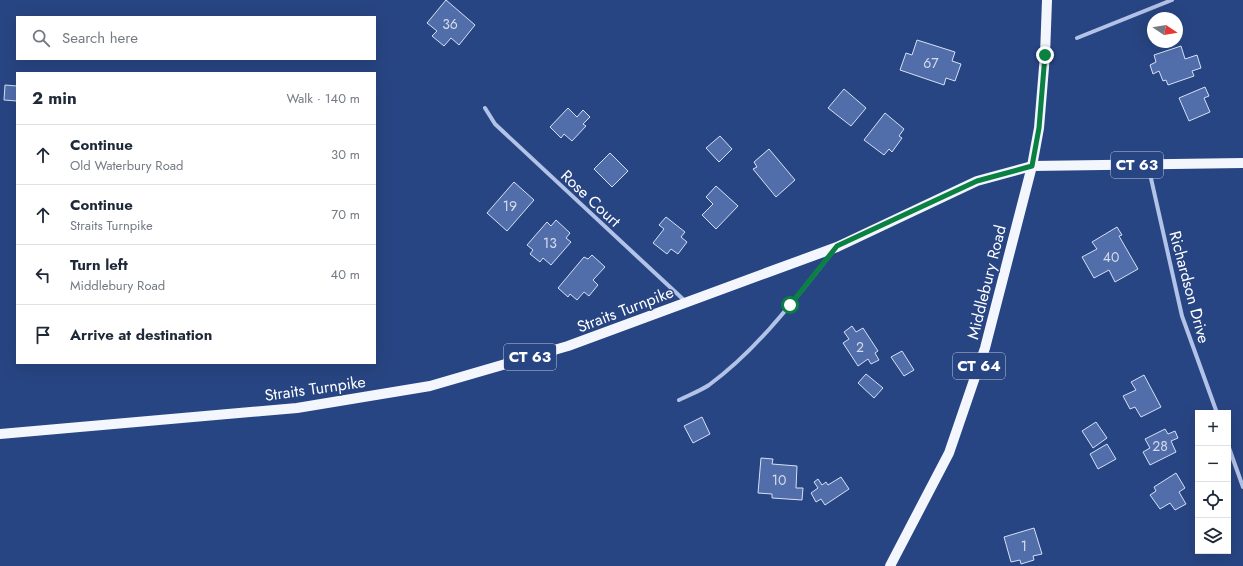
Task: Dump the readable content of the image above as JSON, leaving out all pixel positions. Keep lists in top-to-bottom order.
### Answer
{
  "streets": {
    "main road": [
      "CT 63",
      "Middlebury Road",
      "Straits Turnpike",
      "CT 64"
    ],
    "street": ["Rose Court", "Richardson Drive"]
  },
  "crossings": [
    ["Rose Court", "Straits Turnpike"],
    ["Middlebury Road", "Straits Turnpike"],
    ["Richardson Drive", "Straits Turnpike"]
  ],
  "house_numbers": [
    "36",
    "67",
    "19",
    "13",
    "40",
    "2",
    "28",
    "10",
    "1"
  ],
  "north": "right",
  "page": {
    "search": "Search here",
    "heading": ["2 min", "Walk · 140 m"],
    "list": [
      ["Continue", "Old Waterbury Road", "30 m"],
      ["Continue", "Straits Turnpike", "70 m"],
      ["Turn left", "Middlebury Road", "40 m"],
      "Arrive at destination"
    ],
    "map_buttons": ["+", "−"]
  }
}
